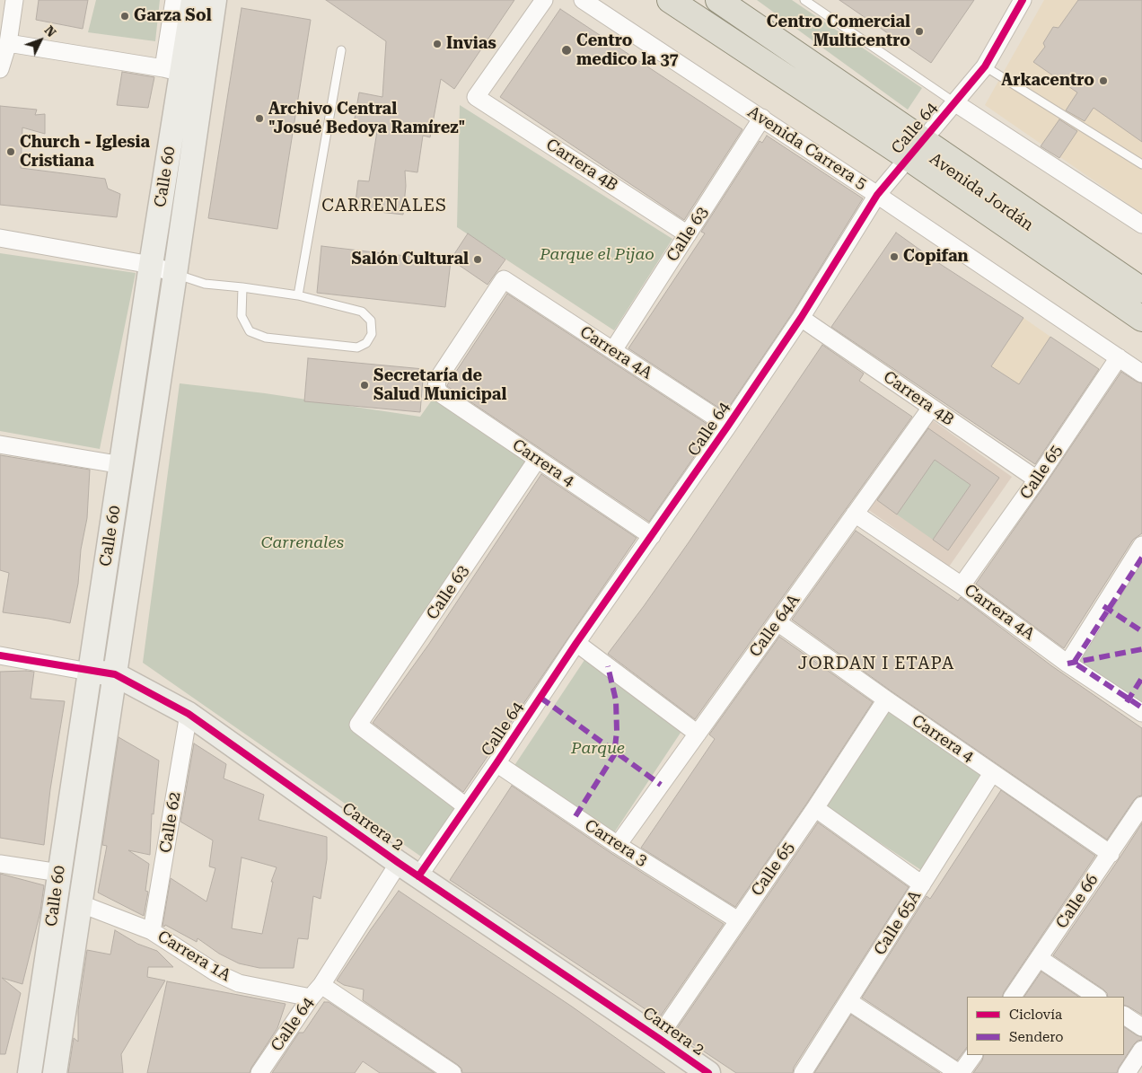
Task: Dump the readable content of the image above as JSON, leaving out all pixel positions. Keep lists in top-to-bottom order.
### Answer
{
  "streets": {
    "main road": ["Calle 60", "Avenida Jordán", "Carrera 2"],
    "street": [
      "Calle 64",
      "Avenida Carrera 5",
      "Carrera 4B",
      "Calle 63",
      "Carrera 4A",
      "Carrera 4",
      "Calle 65",
      "Calle 64A",
      "Calle 62",
      "Carrera 3",
      "Calle 66",
      "Calle 65A",
      "Carrera 1A"
    ]
  },
  "crossings": [
    ["Calle 64", "Avenida Carrera 5"],
    ["Calle 64", "Carrera 4B"],
    ["Calle 64", "Avenida Jordán"],
    ["Calle 64", "Calle 63"],
    ["Calle 64", "Carrera 4A"],
    ["Calle 64", "Carrera 4"],
    ["Calle 64", "Carrera 2"],
    ["Calle 64", "Carrera 3"],
    ["Calle 64", "Carrera 1A"],
    ["Avenida Carrera 5", "Calle 63"],
    ["Avenida Carrera 5", "Calle 65"],
    ["Carrera 4B", "Calle 63"],
    ["Carrera 4B", "Calle 65"],
    ["Carrera 4B", "Calle 64A"],
    ["Calle 60", "Carrera 2"],
    ["Calle 60", "Carrera 1A"],
    ["Calle 63", "Carrera 4A"],
    ["Calle 63", "Carrera 4"],
    ["Carrera 4A", "Carrera 4"],
    ["Carrera 4A", "Calle 65"],
    ["Carrera 4A", "Calle 64A"],
    ["Carrera 4", "Calle 65"],
    ["Carrera 4", "Calle 64A"],
    ["Carrera 4", "Calle 66"],
    ["Carrera 4", "Calle 65A"],
    ["Calle 65", "Carrera 2"],
    ["Calle 65", "Carrera 3"],
    ["Calle 64A", "Carrera 3"],
    ["Calle 62", "Carrera 2"],
    ["Calle 62", "Carrera 1A"]
  ],
  "districts": ["CARRENALES", "JORDAN I ETAPA"],
  "parks": ["Parque el Pijao", "Carrenales", "Parque"],
  "places": [
    "Garza Sol",
    "Centro Comercial Multicentro",
    "Invias",
    "Centro medico la 37",
    "Arkacentro",
    "Archivo Central \"Josué Bedoya Ramírez\"",
    "Church - Iglesia Cristiana",
    "Copifan",
    "Salón Cultural",
    "Secretaría de Salud Municipal"
  ],
  "legend": ["Ciclovía", "Sendero"],
  "north": "top right"
}
